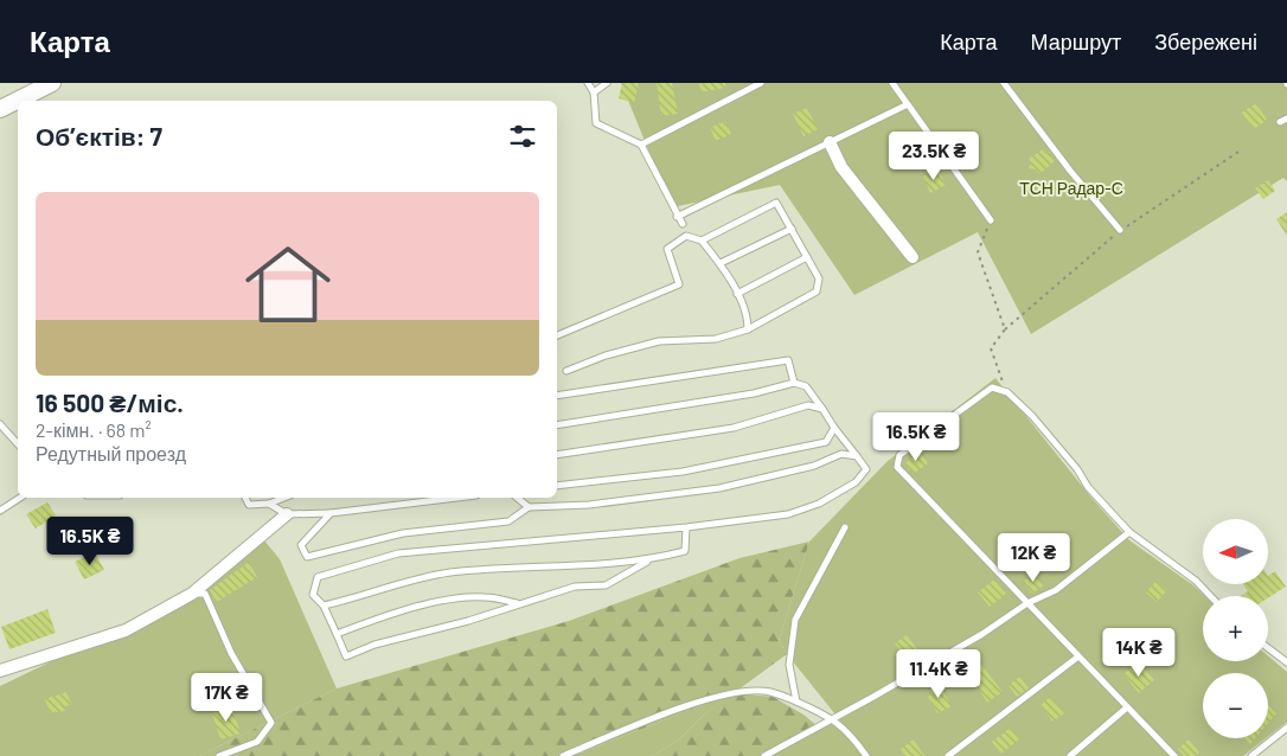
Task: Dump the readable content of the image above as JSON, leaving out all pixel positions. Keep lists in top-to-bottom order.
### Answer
{
  "parks": ["ТСН Радар-С"],
  "north": "left",
  "page": {
    "header": "Карта",
    "nav": ["Карта", "Маршрут", "Збережені"],
    "heading": "Об’єктів: 7",
    "price": [
      "23.5K ₴",
      "16.5K ₴",
      "16.5K ₴",
      "12K ₴",
      "14K ₴",
      "11.4K ₴",
      "17K ₴"
    ],
    "list": [
      {
        "name": "16 500 ₴/міс.",
        "note": "2-кімн. · 68 m² · Редутный проезд"
      }
    ],
    "map_buttons": ["+", "−"]
  }
}
